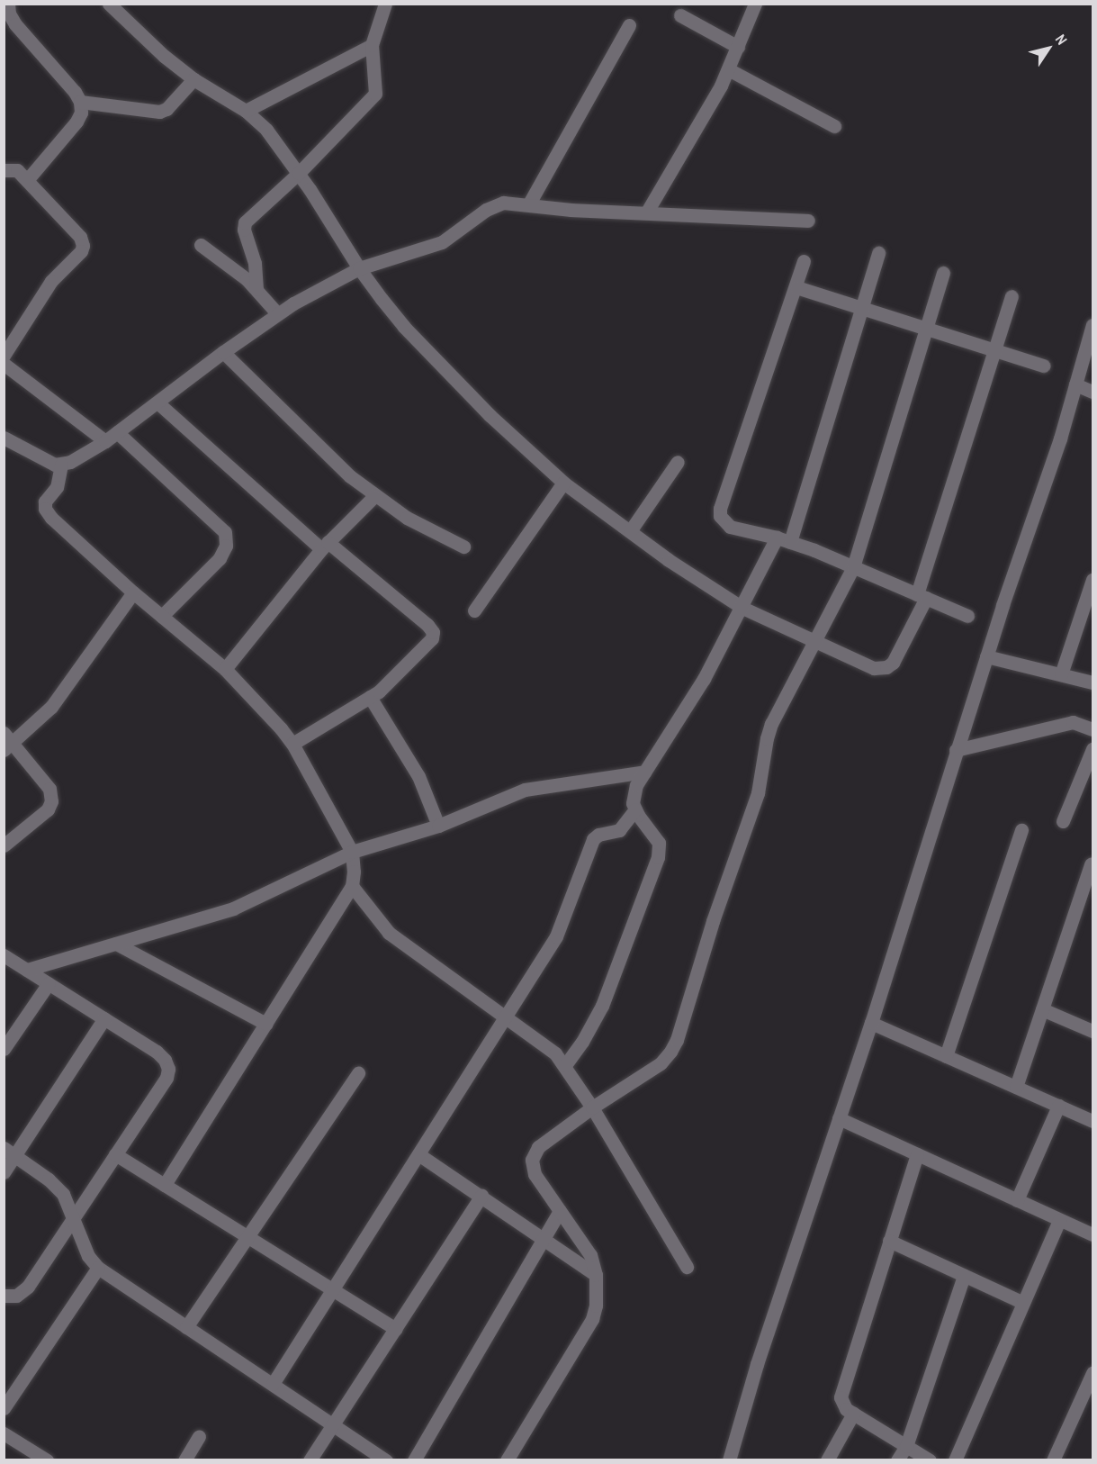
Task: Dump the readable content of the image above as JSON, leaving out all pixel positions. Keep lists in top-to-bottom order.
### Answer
{
  "north": "top right"
}
